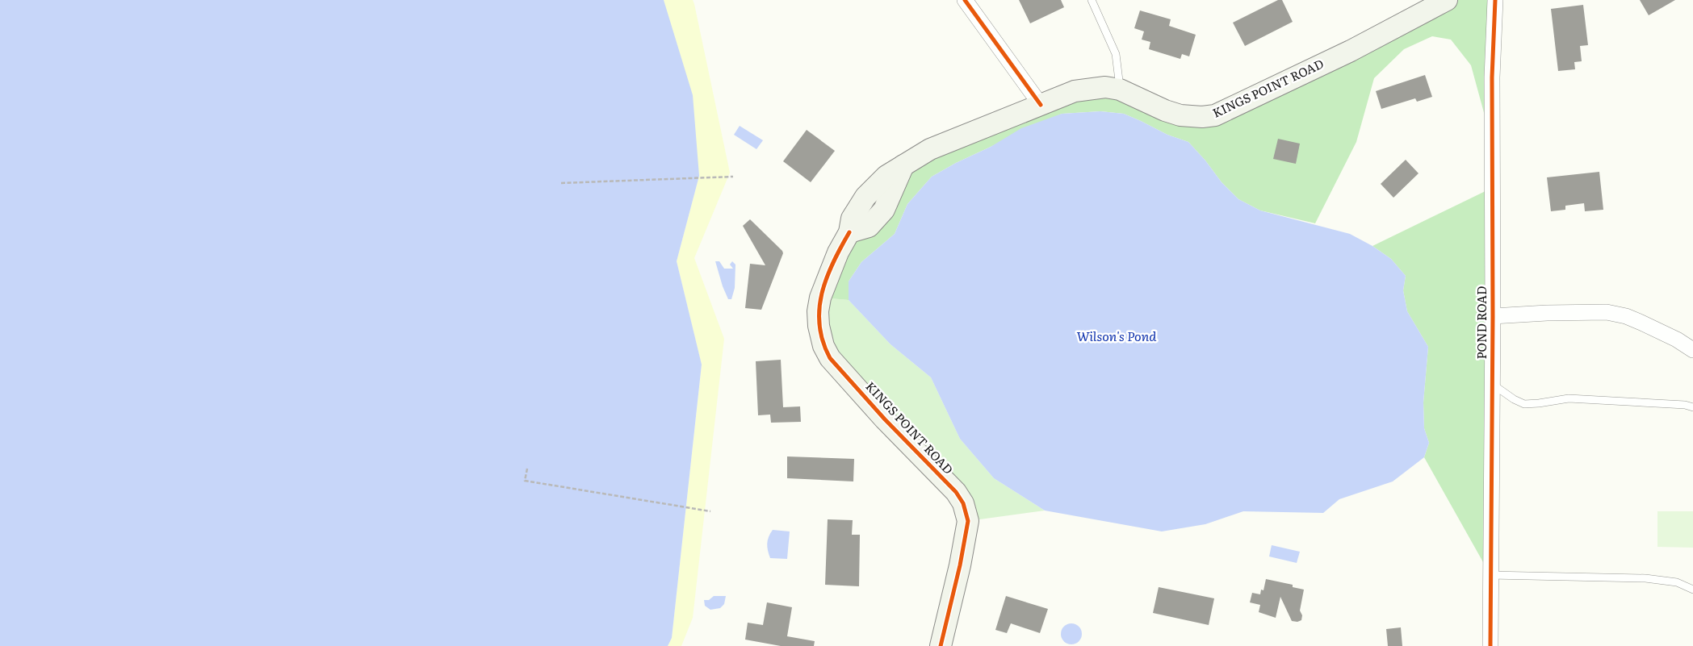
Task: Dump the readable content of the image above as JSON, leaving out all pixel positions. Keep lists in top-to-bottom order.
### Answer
{
  "streets": {
    "main road": ["KINGS POINT ROAD"],
    "street": ["POND ROAD"]
  },
  "water": ["Wilson's Pond"]
}
